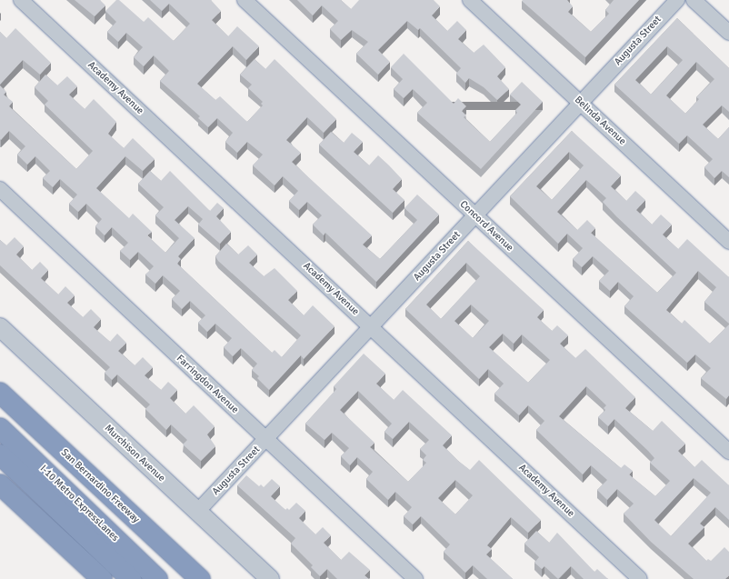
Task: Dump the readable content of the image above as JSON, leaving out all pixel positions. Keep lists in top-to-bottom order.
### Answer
{
  "streets": {
    "highway": ["San Bernardino Freeway", "I-10 Metro ExpressLanes"],
    "street": [
      "Augusta Street",
      "Academy Avenue",
      "Belinda Avenue",
      "Concord Avenue",
      "Farringdon Avenue",
      "Murchison Avenue"
    ]
  },
  "crossings": [
    ["Augusta Street", "Academy Avenue"],
    ["Augusta Street", "Belinda Avenue"],
    ["Augusta Street", "Concord Avenue"],
    ["Augusta Street", "Farringdon Avenue"],
    ["Augusta Street", "Murchison Avenue"]
  ]
}
